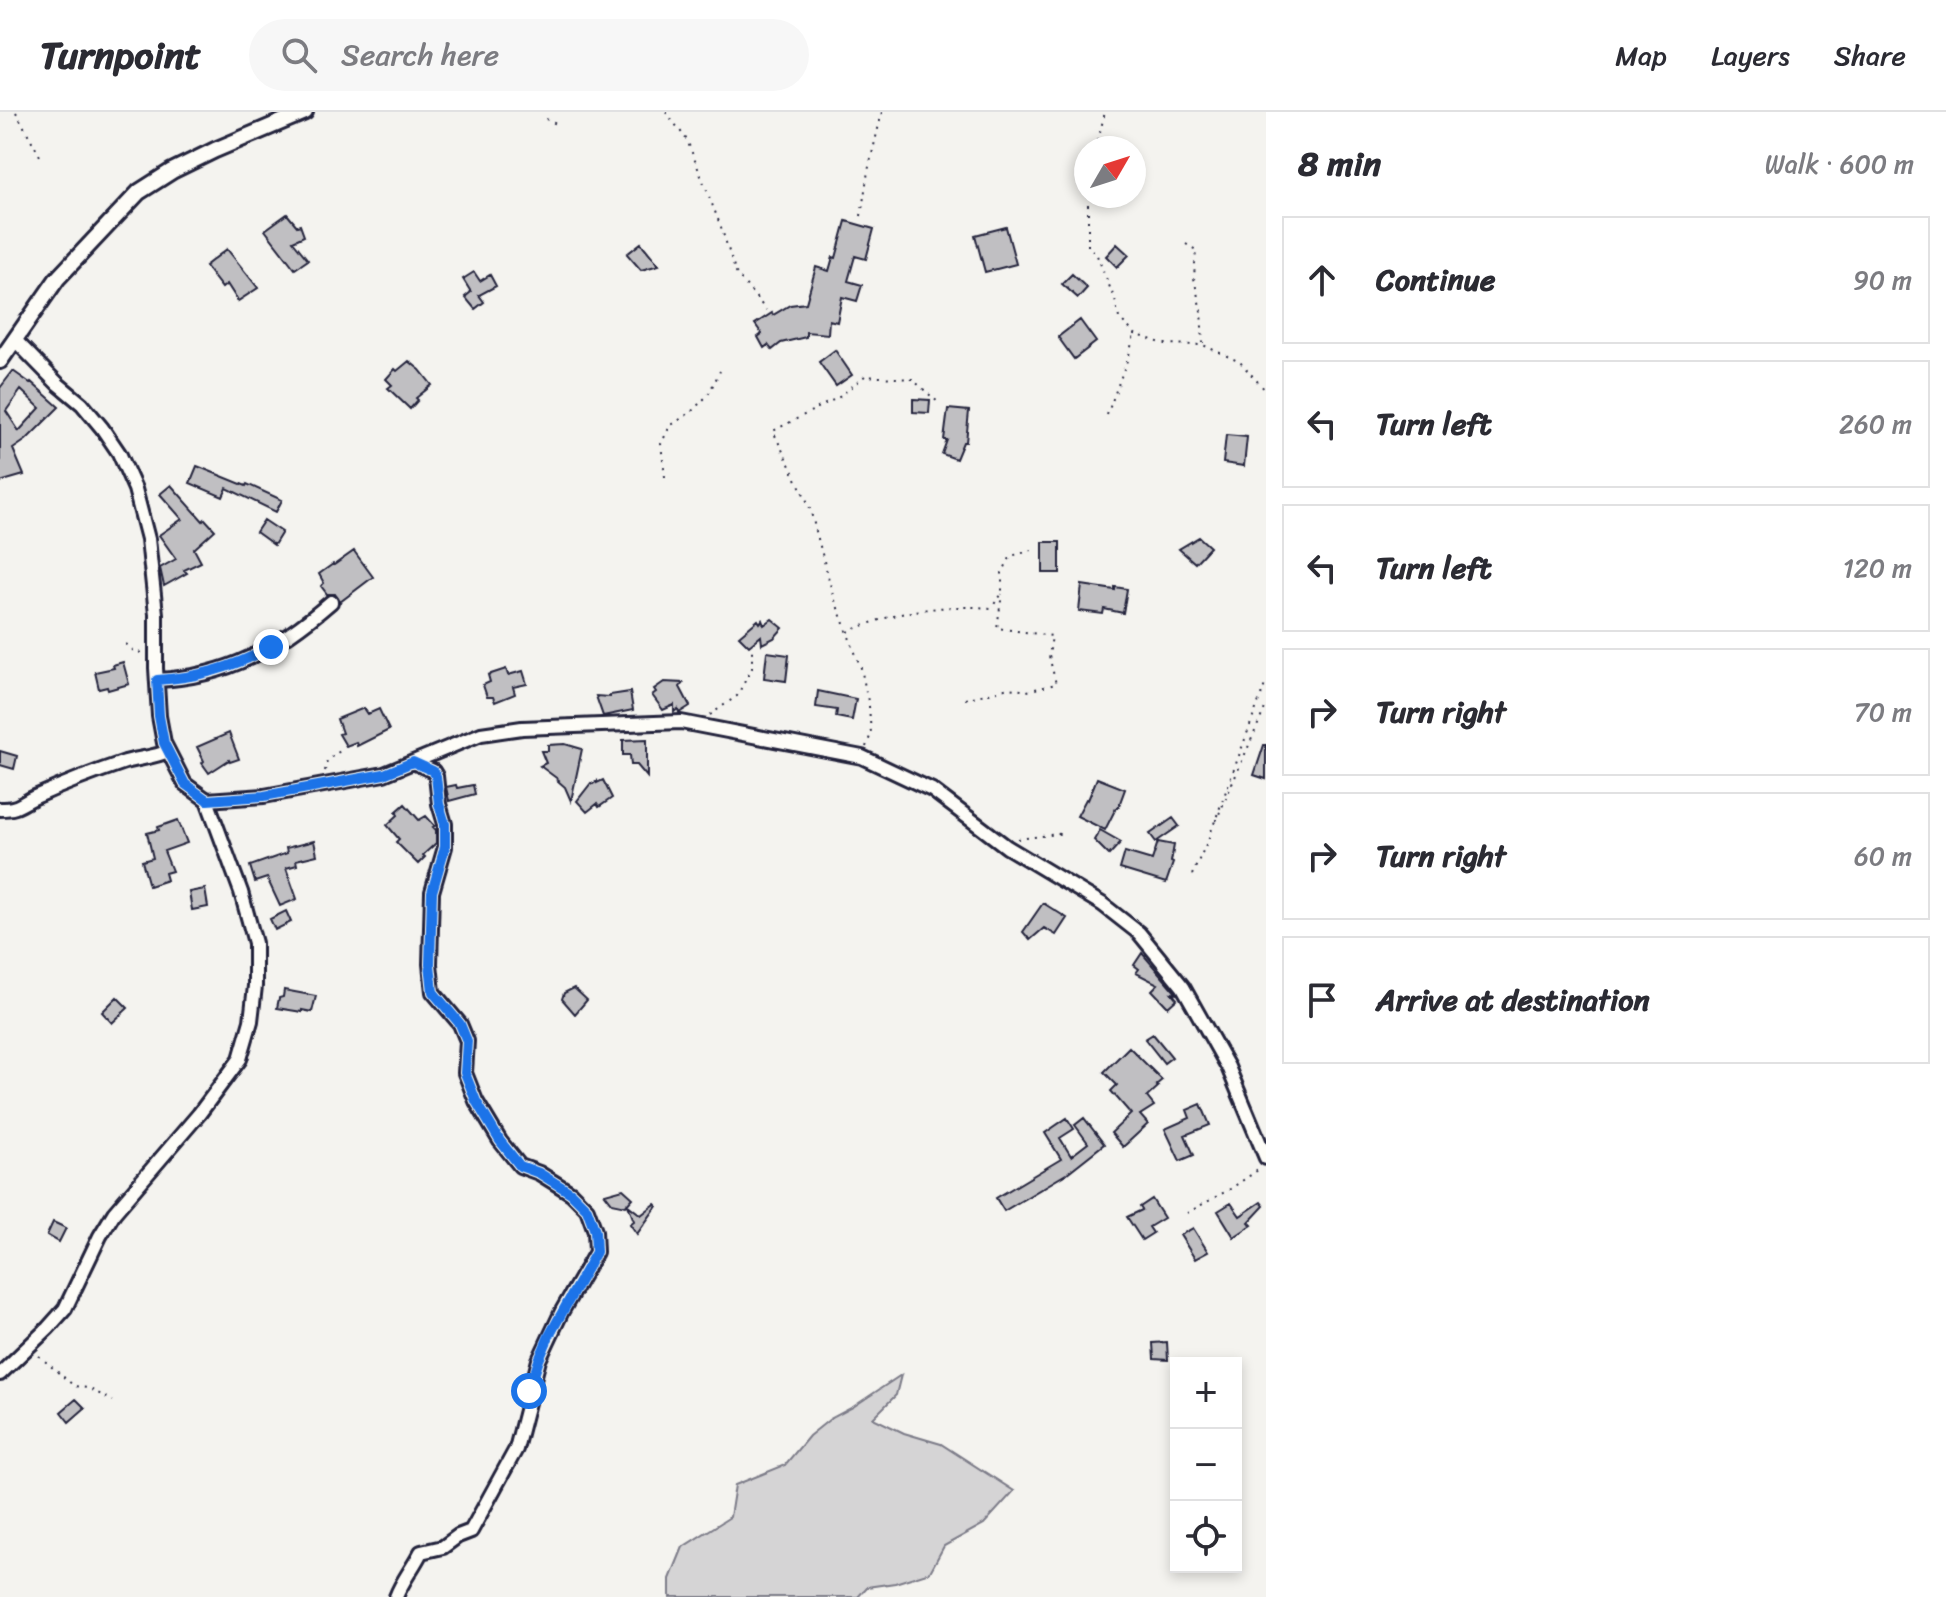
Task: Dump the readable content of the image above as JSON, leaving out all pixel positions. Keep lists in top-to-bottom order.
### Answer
{
  "north": "top right",
  "page": {
    "header": "Turnpoint",
    "search": "Search here",
    "nav": ["Map", "Layers", "Share"],
    "heading": ["8 min", "Walk · 600 m"],
    "list": [
      ["Continue", "90 m"],
      ["Turn left", "260 m"],
      ["Turn left", "120 m"],
      ["Turn right", "70 m"],
      ["Turn right", "60 m"],
      "Arrive at destination"
    ],
    "map_buttons": ["+", "−"]
  }
}
